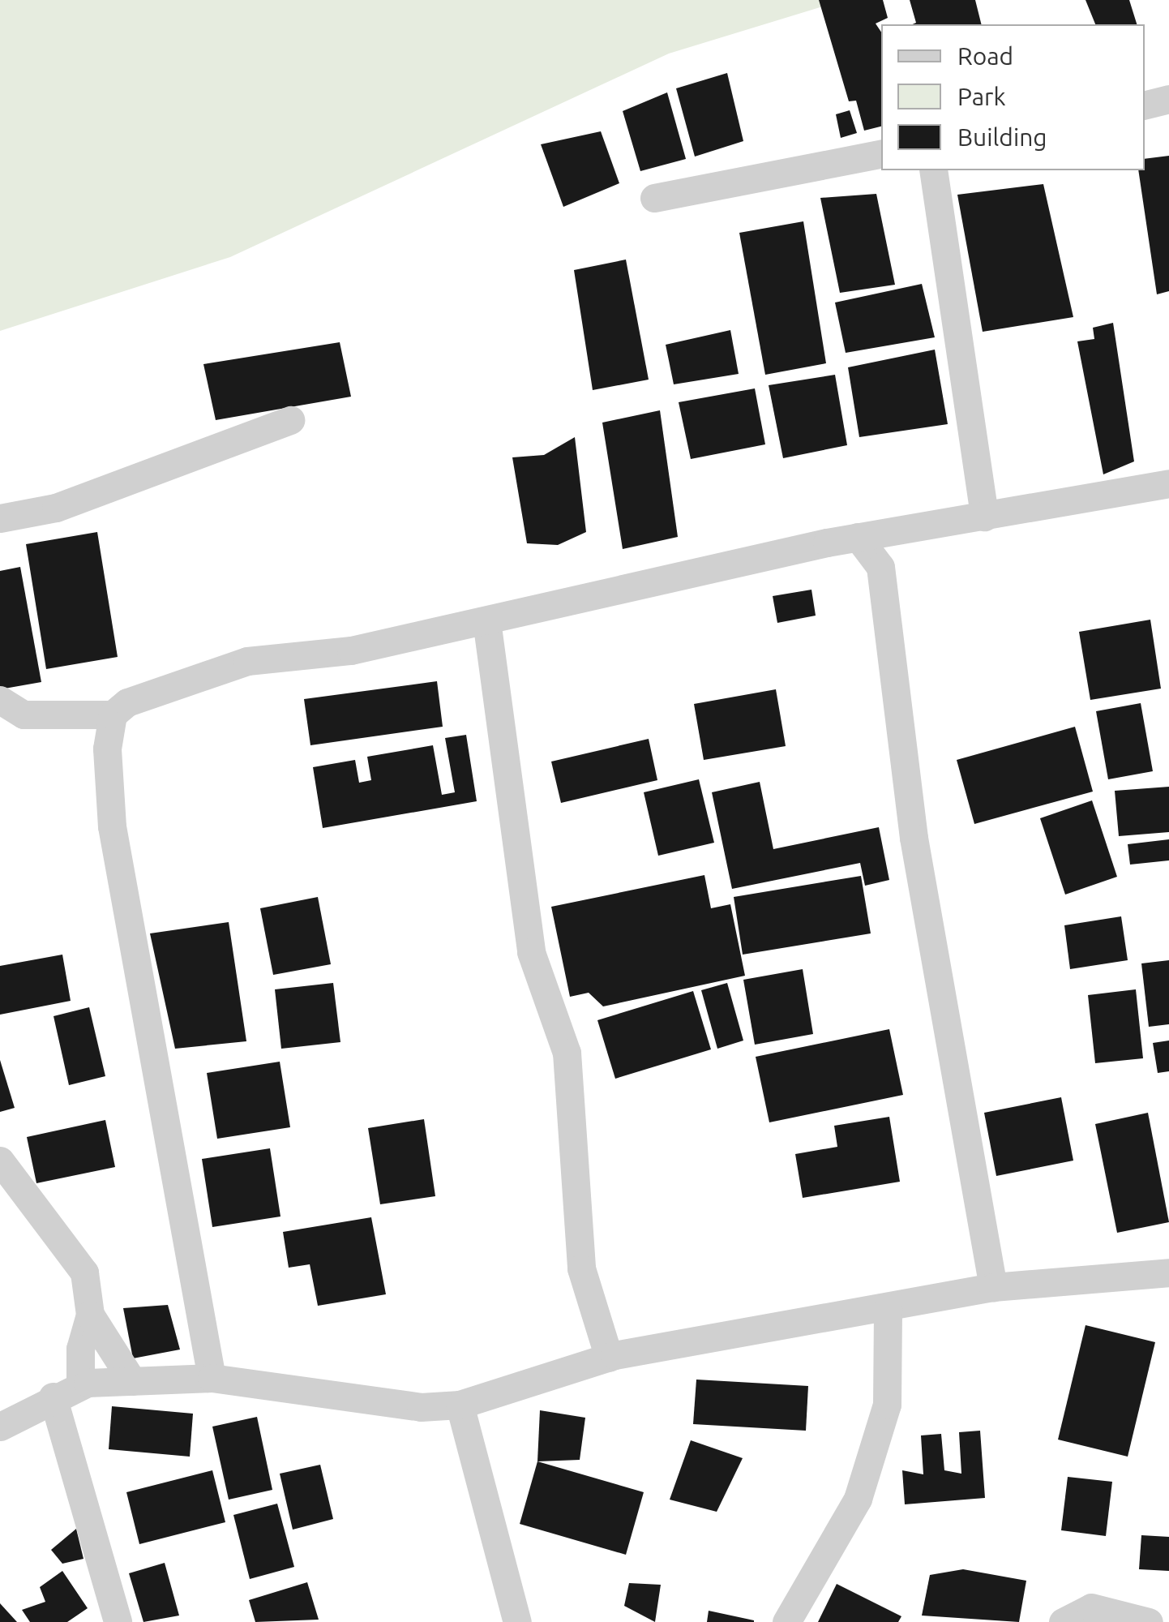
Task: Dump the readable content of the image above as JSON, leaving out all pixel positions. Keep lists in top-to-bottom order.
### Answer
{
  "legend": ["Road", "Park", "Building"]
}
